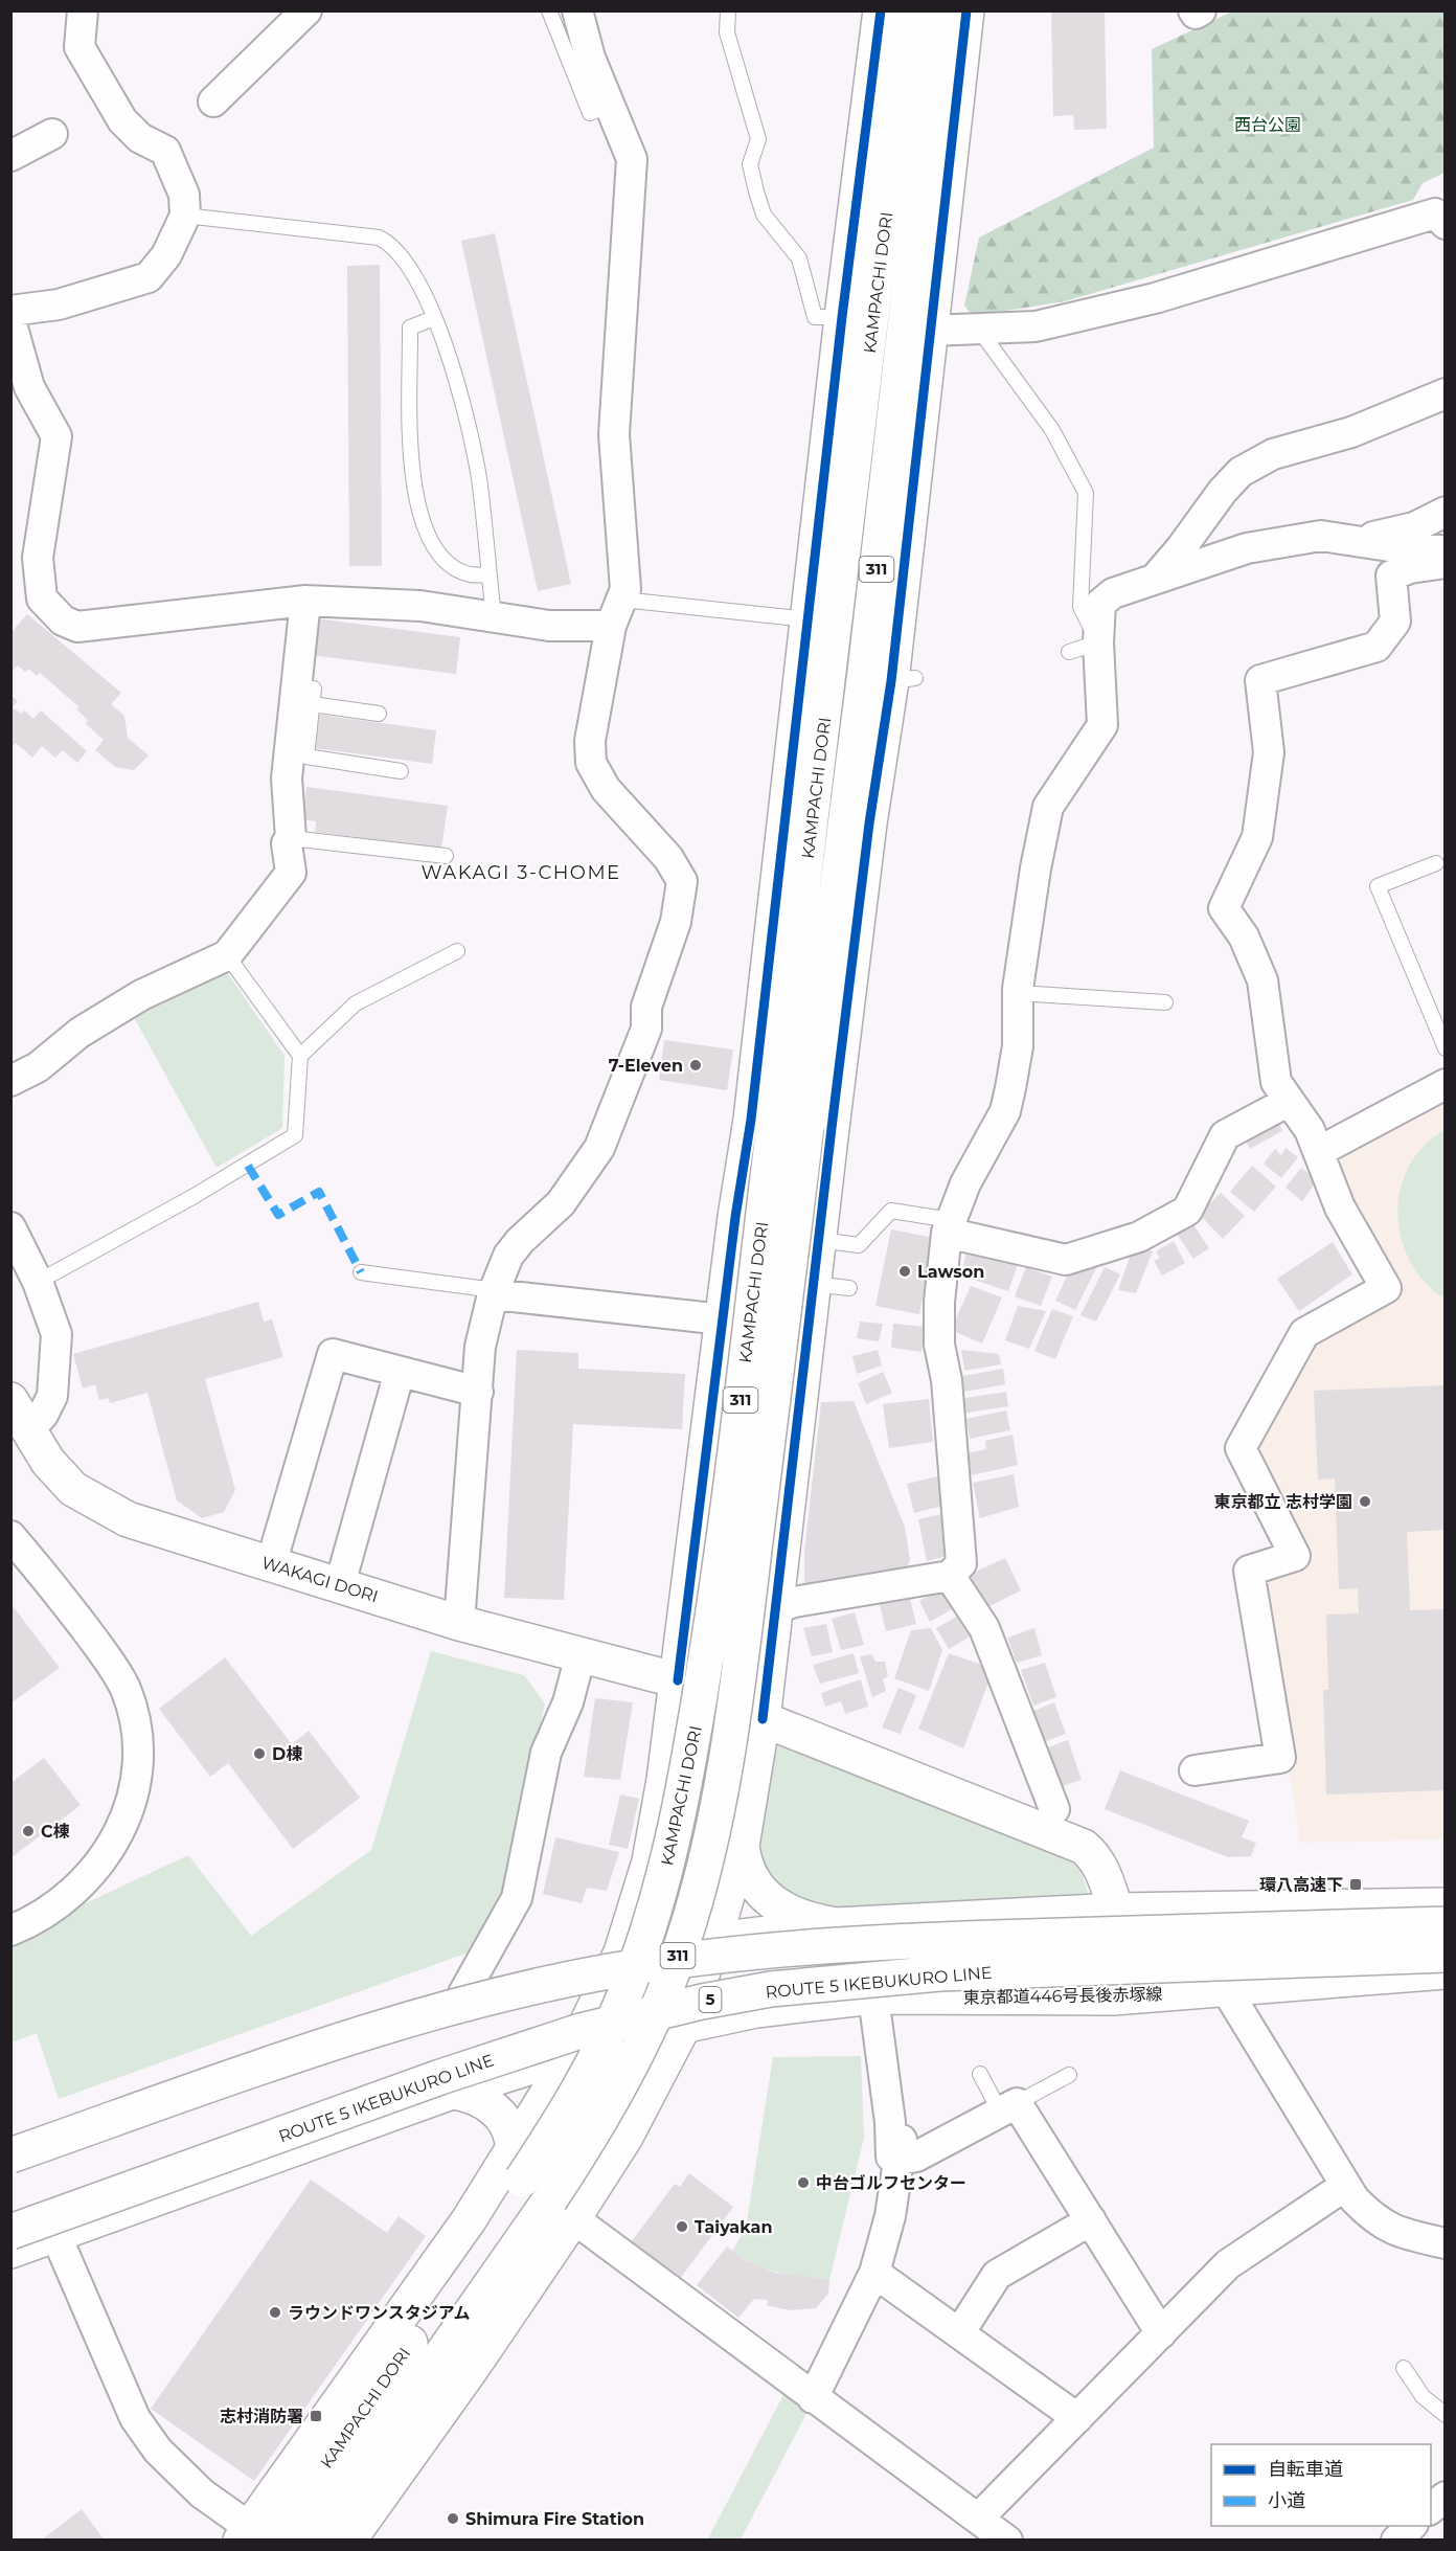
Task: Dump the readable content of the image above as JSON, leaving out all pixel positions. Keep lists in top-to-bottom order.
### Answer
{
  "streets": {
    "main road": [
      "KAMPACHI DORI",
      "311",
      "WAKAGI DORI",
      "ROUTE 5 IKEBUKURO LINE",
      "東京都道446号長後赤塚線",
      "5"
    ]
  },
  "districts": ["WAKAGI 3-CHOME"],
  "parks": ["西台公園"],
  "places": {
    "other": [
      "7-Eleven",
      "Lawson",
      "東京都立 志村学園",
      "D棟",
      "C棟",
      "中台ゴルフセンター",
      "Taiyakan",
      "ラウンドワンスタジアム",
      "Shimura Fire Station"
    ],
    "transit": ["環八高速下", "志村消防署"]
  },
  "legend": ["自転車道", "小道"]
}
